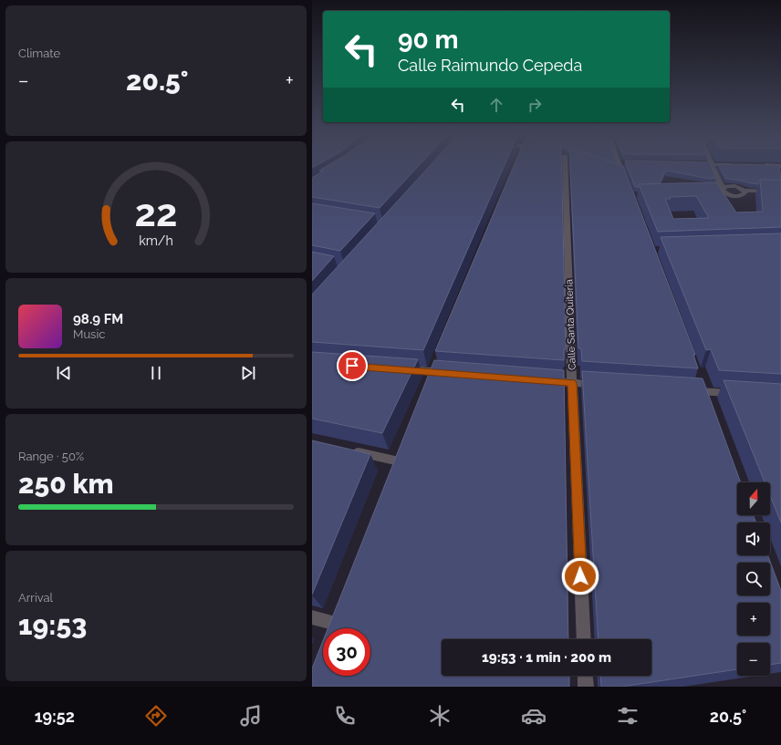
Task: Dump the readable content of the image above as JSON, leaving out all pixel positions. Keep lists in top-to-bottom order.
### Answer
{
  "streets": {
    "street": ["Calle Santa Quiteria"]
  },
  "north": "top",
  "page": {
    "tile": [
      "Climate",
      ["Range · 50%", "250 km"],
      ["Arrival", "19:53"]
    ],
    "turn": ["90 m", "Calle Raimundo Cepeda"],
    "heat": ["−", "20.5°", "+"],
    "song": ["98.9 FM", "Music"],
    "map_buttons": ["+", "−"],
    "limit": "30",
    "trip": "19:53 · 1 min · 200 m",
    "tabs": ["19:52", "20.5°"],
    "gauge": ["22", "km/h"]
  }
}
